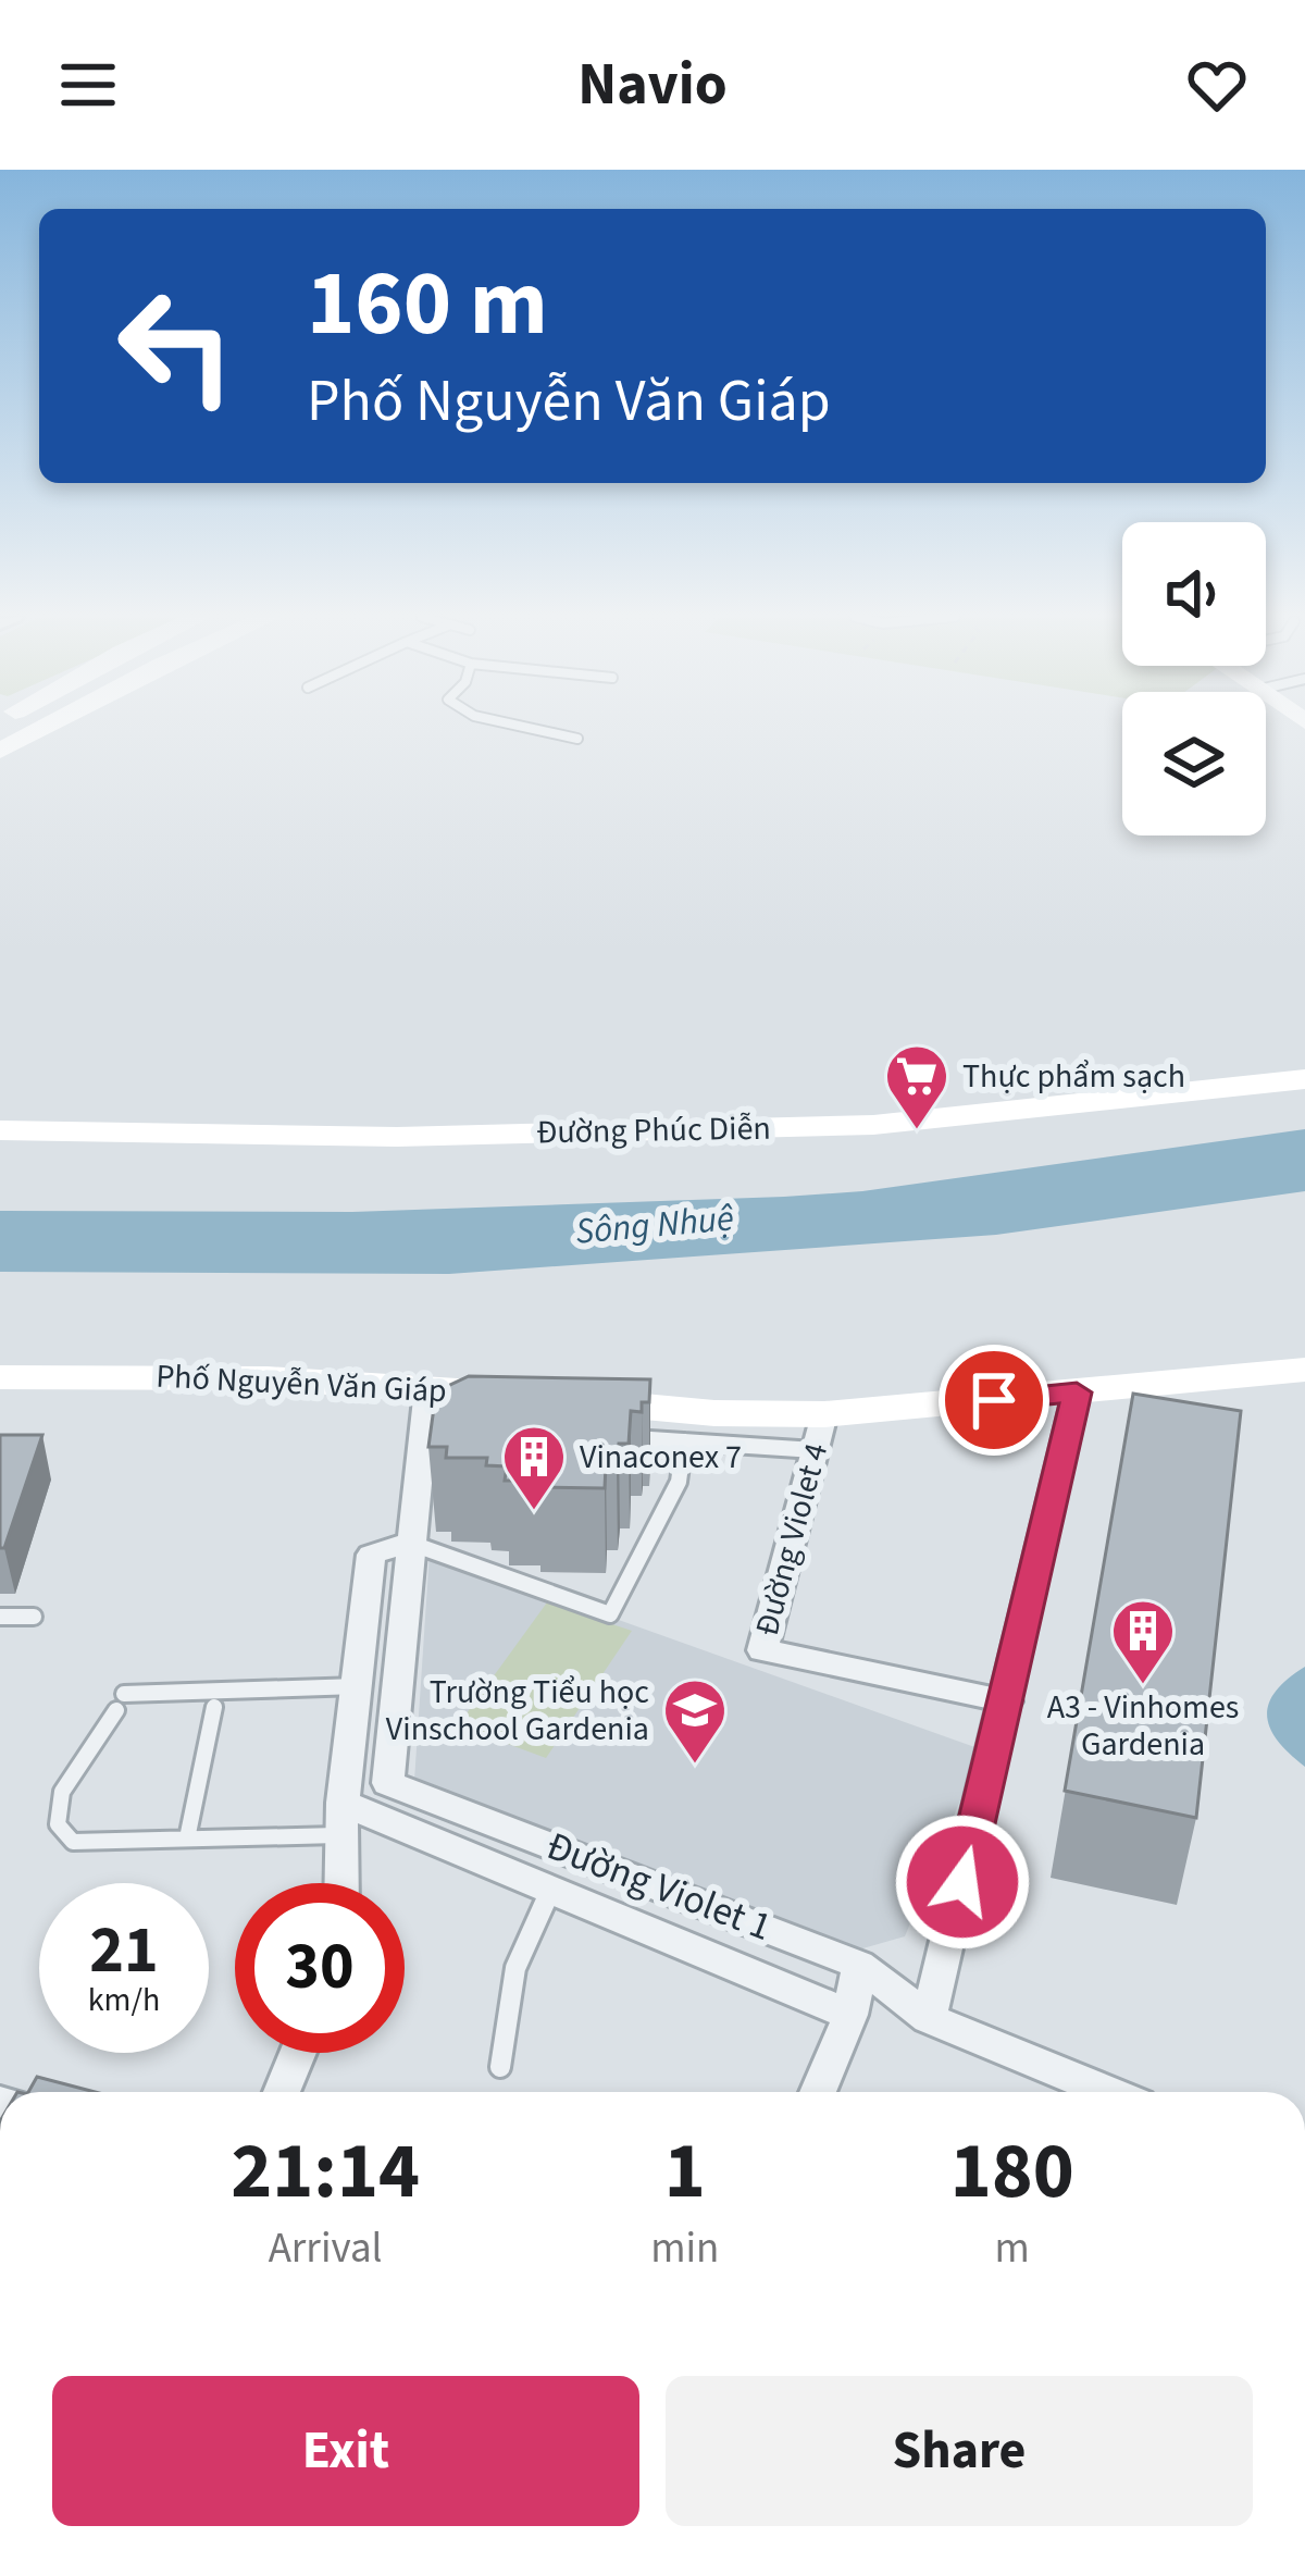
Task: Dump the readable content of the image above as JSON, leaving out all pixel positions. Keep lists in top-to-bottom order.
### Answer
{
  "streets": {
    "street": [
      "Đường Phúc Diễn",
      "Phố Nguyễn Văn Giáp",
      "Đường Violet 4",
      "Đường Violet 1"
    ]
  },
  "crossings": [
    ["Phố Nguyễn Văn Giáp", "Đường Violet 4"]
  ],
  "water": ["Sông Nhuệ"],
  "places": {
    "supermarket": ["Thực phẩm sạch"],
    "building": ["Vinaconex 7", "A3 - Vinhomes Gardenia"],
    "school or university": ["Trường Tiểu học Vinschool Gardenia"]
  },
  "page": {
    "header": "Navio",
    "turn": ["160 m", "Phố Nguyễn Văn Giáp"],
    "speed": "21 km/h",
    "limit": "30",
    "eta": [
      "21:14",
      "Arrival",
      "1",
      "min",
      "180",
      "m"
    ],
    "buttons": ["Exit", "Share"]
  }
}
